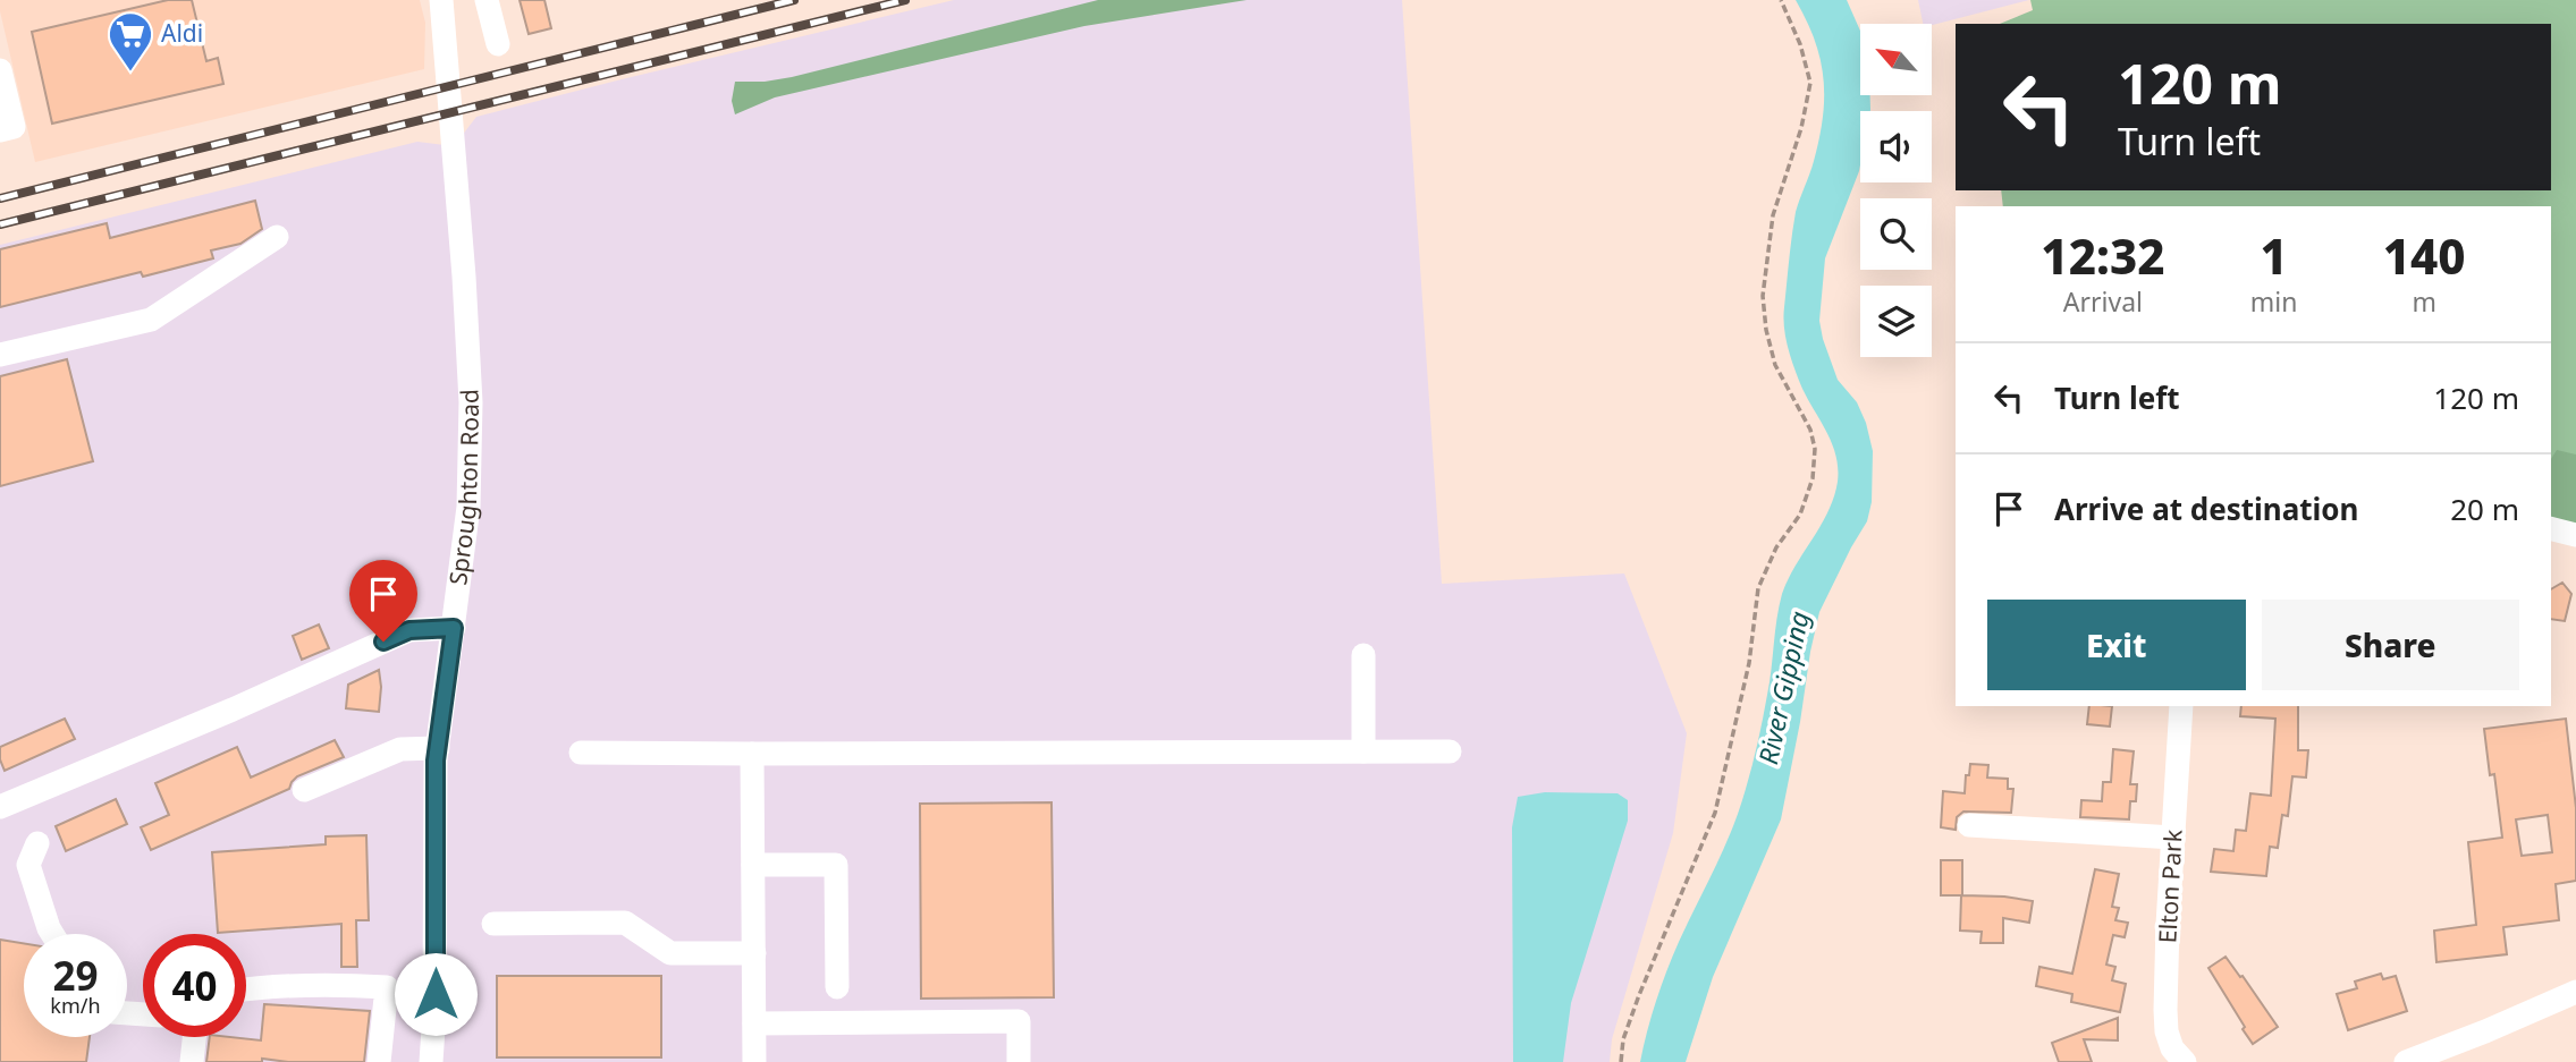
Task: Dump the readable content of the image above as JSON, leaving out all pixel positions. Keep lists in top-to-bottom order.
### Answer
{
  "streets": {
    "street": ["Sproughton Road", "Elton Park"]
  },
  "water": ["River Gipping"],
  "places": {
    "supermarket": ["Aldi"]
  },
  "north": "top left",
  "page": {
    "turn": ["120 m", "Turn left"],
    "eta": [
      "12:32",
      "Arrival",
      "1",
      "min",
      "140",
      "m"
    ],
    "list": [
      {
        "name": "Turn left",
        "value": "120 m"
      },
      {
        "name": "Arrive at destination",
        "value": "20 m"
      }
    ],
    "buttons": ["Exit", "Share"],
    "speed": "29 km/h",
    "limit": "40"
  }
}
